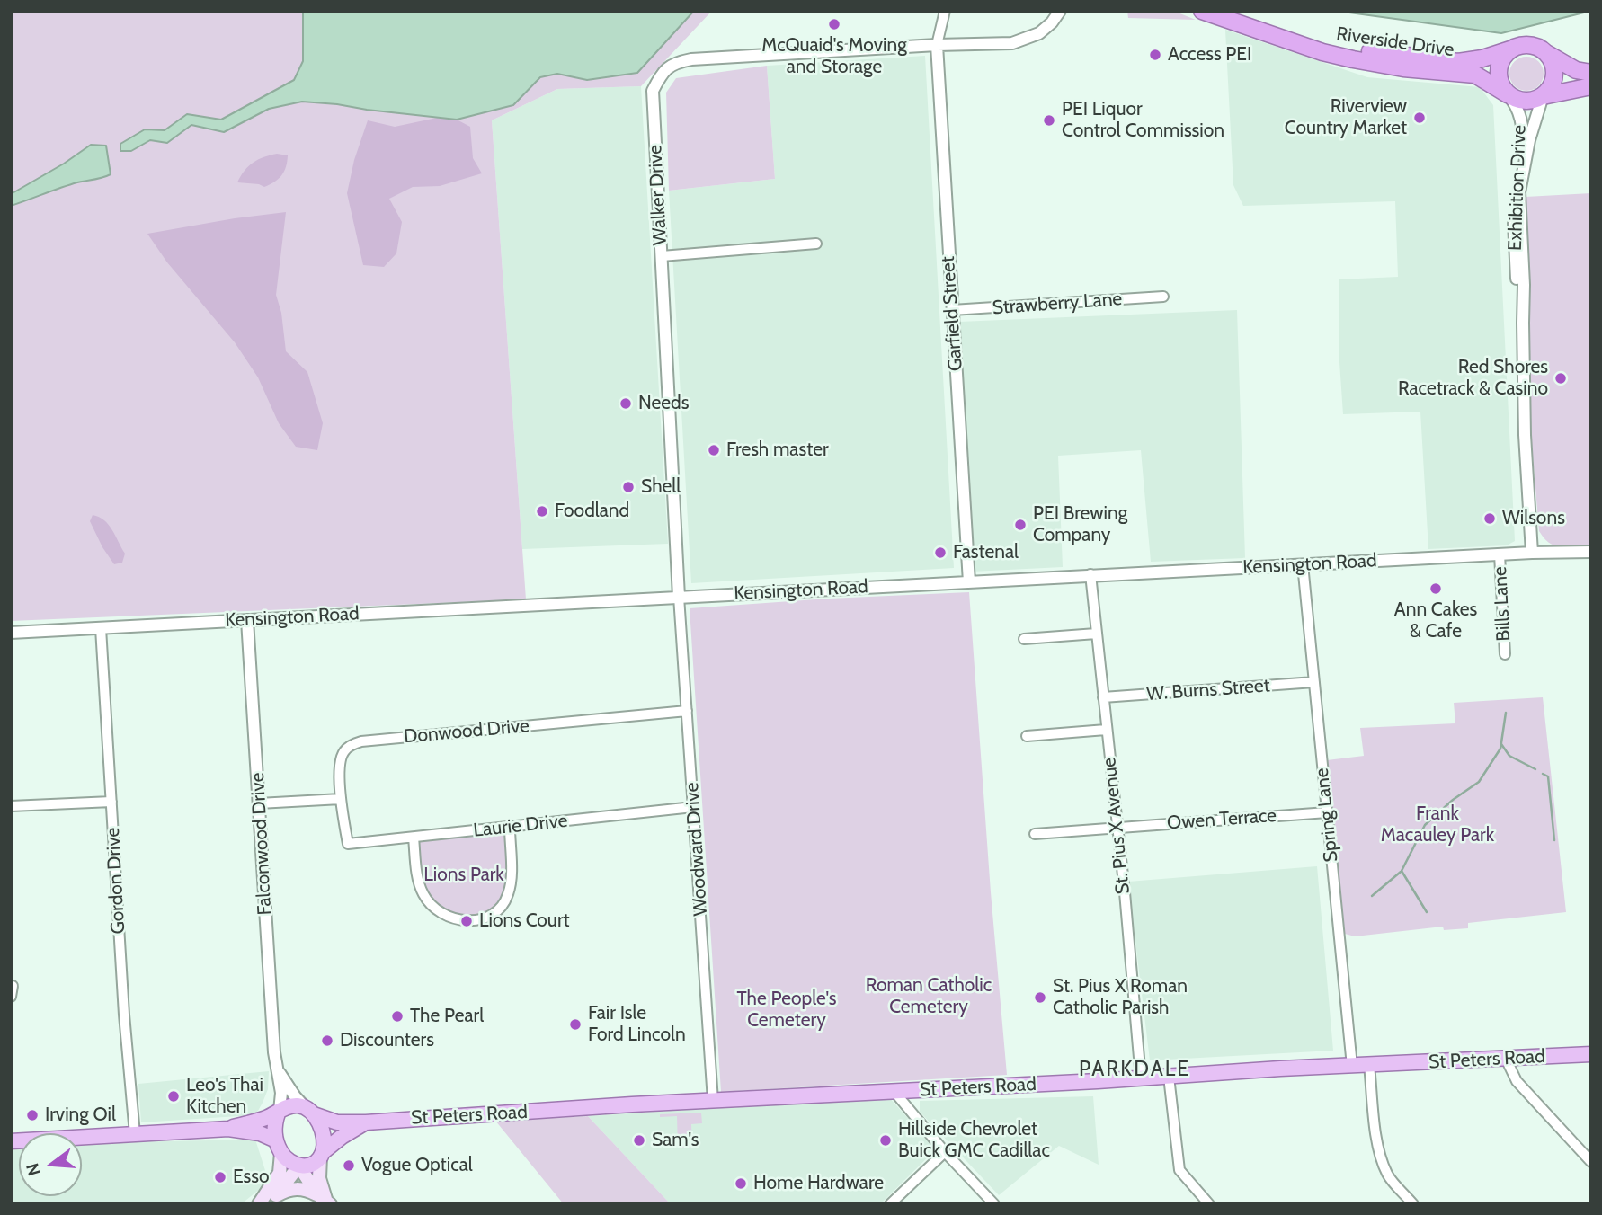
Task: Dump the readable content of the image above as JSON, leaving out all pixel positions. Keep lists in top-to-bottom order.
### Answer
{
  "streets": {
    "highway": ["Riverside Drive"],
    "main road": ["St Peters Road"],
    "street": [
      "Exhibition Drive",
      "Walker Drive",
      "Strawberry Lane",
      "Garfield Street",
      "Kensington Road",
      "Bills Lane",
      "W. Burns Street",
      "Donwood Drive",
      "Spring Lane",
      "Owen Terrace",
      "Laurie Drive",
      "St. Pius X Avenue",
      "Falconwood Drive",
      "Woodward Drive",
      "Gordon Drive"
    ]
  },
  "crossings": [
    ["Riverside Drive", "Exhibition Drive"],
    ["Exhibition Drive", "Kensington Road"],
    ["Walker Drive", "Garfield Street"],
    ["Walker Drive", "Kensington Road"],
    ["Walker Drive", "Woodward Drive"],
    ["Strawberry Lane", "Garfield Street"],
    ["Garfield Street", "Kensington Road"],
    ["Kensington Road", "Bills Lane"],
    ["Kensington Road", "Spring Lane"],
    ["Kensington Road", "St. Pius X Avenue"],
    ["Kensington Road", "Falconwood Drive"],
    ["Kensington Road", "Woodward Drive"],
    ["Kensington Road", "Gordon Drive"],
    ["W. Burns Street", "Spring Lane"],
    ["W. Burns Street", "St. Pius X Avenue"],
    ["Donwood Drive", "Laurie Drive"],
    ["Donwood Drive", "Woodward Drive"],
    ["Spring Lane", "Owen Terrace"],
    ["Spring Lane", "St Peters Road"],
    ["Owen Terrace", "St. Pius X Avenue"],
    ["Laurie Drive", "Woodward Drive"],
    ["St. Pius X Avenue", "St Peters Road"],
    ["Falconwood Drive", "St Peters Road"],
    ["Woodward Drive", "St Peters Road"]
  ],
  "districts": ["PARKDALE"],
  "parks": [
    "Frank Macauley Park",
    "Lions Park",
    "Roman Catholic Cemetery",
    "The People's Cemetery"
  ],
  "places": [
    "McQuaid's Moving and Storage",
    "Access PEI",
    "Riverview Country Market",
    "PEI Liquor Control Commission",
    "Red Shores Racetrack & Casino",
    "Needs",
    "Fresh master",
    "Shell",
    "Foodland",
    "Wilsons",
    "PEI Brewing Company",
    "Fastenal",
    "Ann Cakes & Cafe",
    "Lions Court",
    "St. Pius X Roman Catholic Parish",
    "The Pearl",
    "Fair Isle Ford Lincoln",
    "Discounters",
    "Leo's Thai Kitchen",
    "Irving Oil",
    "Sam's",
    "Hillside Chevrolet Buick GMC Cadillac",
    "Vogue Optical",
    "Esso",
    "Home Hardware"
  ],
  "north": "left"
}
